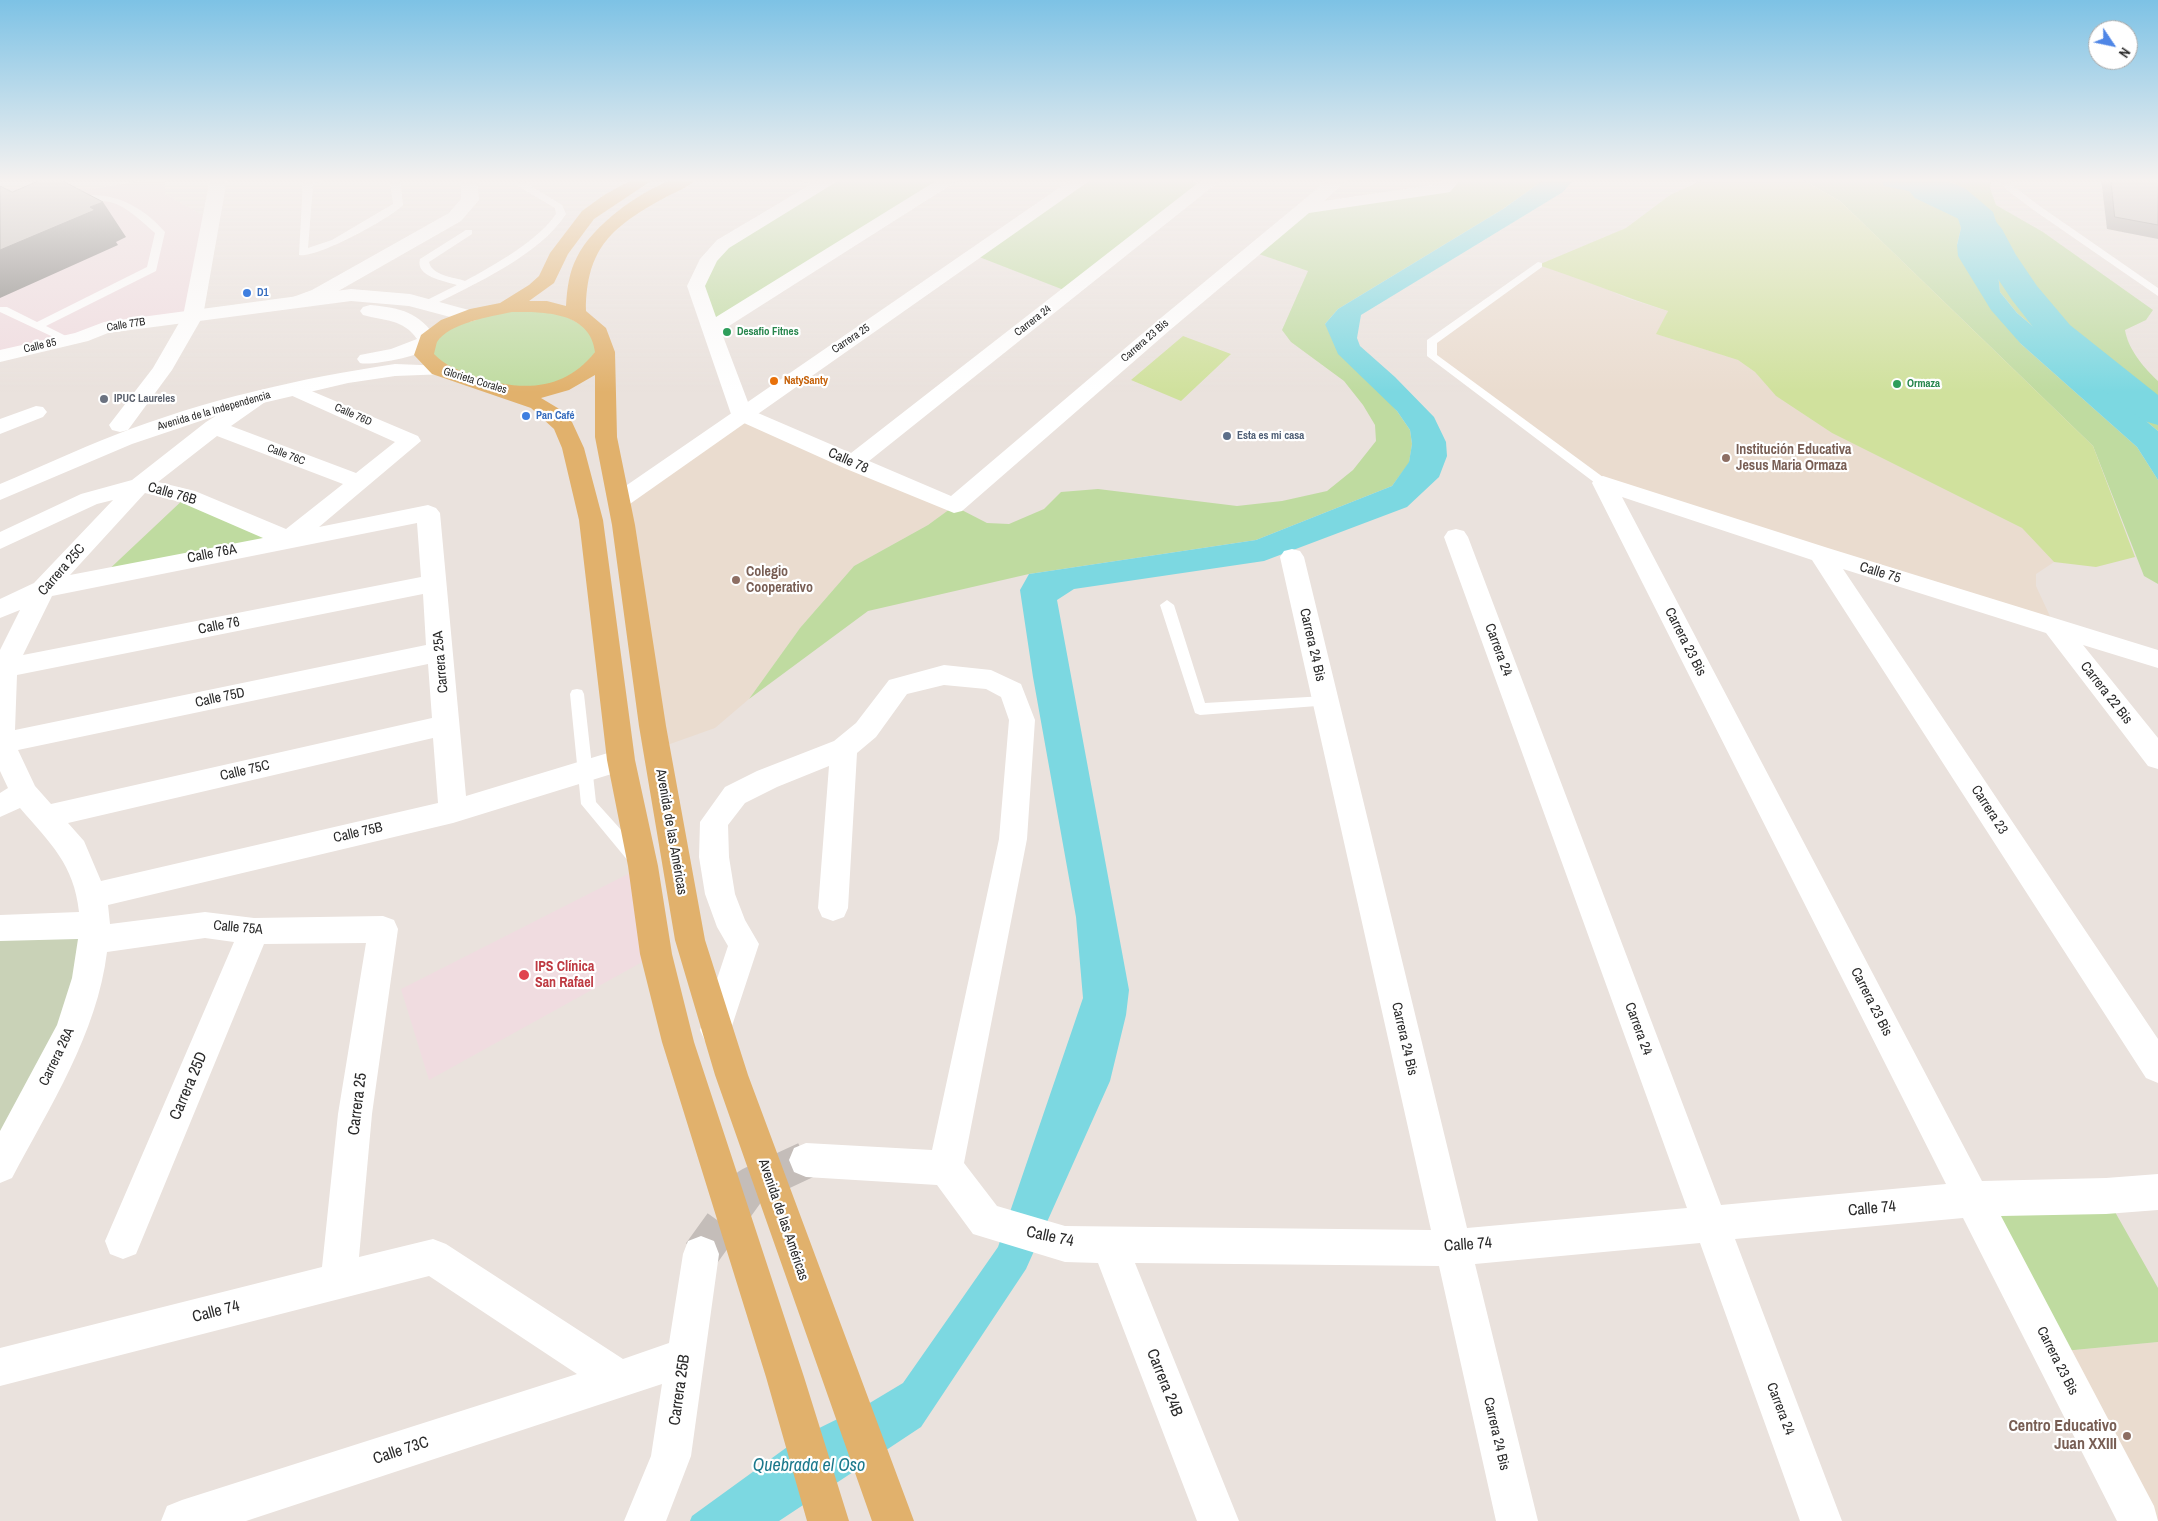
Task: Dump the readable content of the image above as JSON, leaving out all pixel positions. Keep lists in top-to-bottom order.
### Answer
{
  "streets": {
    "main road": ["Glorieta Corales", "Avenida de las Américas"],
    "street": [
      "Carrera 24",
      "Calle 77B",
      "Carrera 25",
      "Carrera 23 Bis",
      "Calle 85",
      "Avenida de la Independencia",
      "Calle 76D",
      "Calle 76C",
      "Calle 78",
      "Calle 76B",
      "Calle 76A",
      "Carrera 25C",
      "Calle 75",
      "Calle 76",
      "Carrera 24 Bis",
      "Carrera 25A",
      "Carrera 22 Bis",
      "Calle 75D",
      "Calle 75C",
      "Carrera 23",
      "Calle 75B",
      "Calle 75A",
      "Carrera 26A",
      "Carrera 25D",
      "Calle 74",
      "Carrera 24B",
      "Carrera 25B",
      "Calle 73C"
    ]
  },
  "crossings": [
    ["Carrera 24", "Calle 78"],
    ["Carrera 24", "Calle 74"],
    ["Calle 77B", "Calle 85"],
    ["Calle 77B", "Glorieta Corales"],
    ["Calle 77B", "Avenida de la Independencia"],
    ["Carrera 25", "Calle 78"],
    ["Carrera 25", "Avenida de las Américas"],
    ["Carrera 25", "Calle 75A"],
    ["Carrera 25", "Calle 74"],
    ["Carrera 23 Bis", "Calle 78"],
    ["Carrera 23 Bis", "Calle 75"],
    ["Carrera 23 Bis", "Calle 74"],
    ["Glorieta Corales", "Avenida de la Independencia"],
    ["Glorieta Corales", "Avenida de las Américas"],
    ["Avenida de la Independencia", "Calle 76D"],
    ["Avenida de la Independencia", "Carrera 25C"],
    ["Calle 76D", "Calle 76C"],
    ["Calle 76C", "Carrera 25C"],
    ["Calle 76B", "Calle 76A"],
    ["Calle 76B", "Carrera 25C"],
    ["Calle 76A", "Carrera 25C"],
    ["Calle 76A", "Carrera 25A"],
    ["Carrera 25C", "Calle 76"],
    ["Carrera 25C", "Calle 75D"],
    ["Carrera 25C", "Calle 75C"],
    ["Carrera 25C", "Calle 75B"],
    ["Carrera 25C", "Calle 75A"],
    ["Carrera 25C", "Carrera 26A"],
    ["Calle 75", "Carrera 22 Bis"],
    ["Calle 75", "Carrera 23"],
    ["Calle 76", "Carrera 25A"],
    ["Carrera 24 Bis", "Calle 74"],
    ["Carrera 25A", "Calle 75D"],
    ["Carrera 25A", "Calle 75C"],
    ["Carrera 25A", "Calle 75B"],
    ["Calle 75B", "Calle 75A"],
    ["Calle 75B", "Carrera 26A"],
    ["Calle 75A", "Carrera 26A"],
    ["Calle 75A", "Carrera 25D"],
    ["Calle 74", "Carrera 24B"],
    ["Calle 74", "Calle 73C"],
    ["Carrera 25B", "Calle 73C"]
  ],
  "water": ["Quebrada el Oso"],
  "places": [
    "D1",
    "Desafio Fitnes",
    "NatySanty",
    "Ormaza",
    "IPUC Laureles",
    "Pan Café",
    "Esta es mi casa",
    "Institución Educativa Jesus Maria Ormaza",
    "Colegio Cooperativo",
    "IPS Clínica San Rafael",
    "Centro Educativo Juan XXIII"
  ],
  "north": "bottom right"
}
